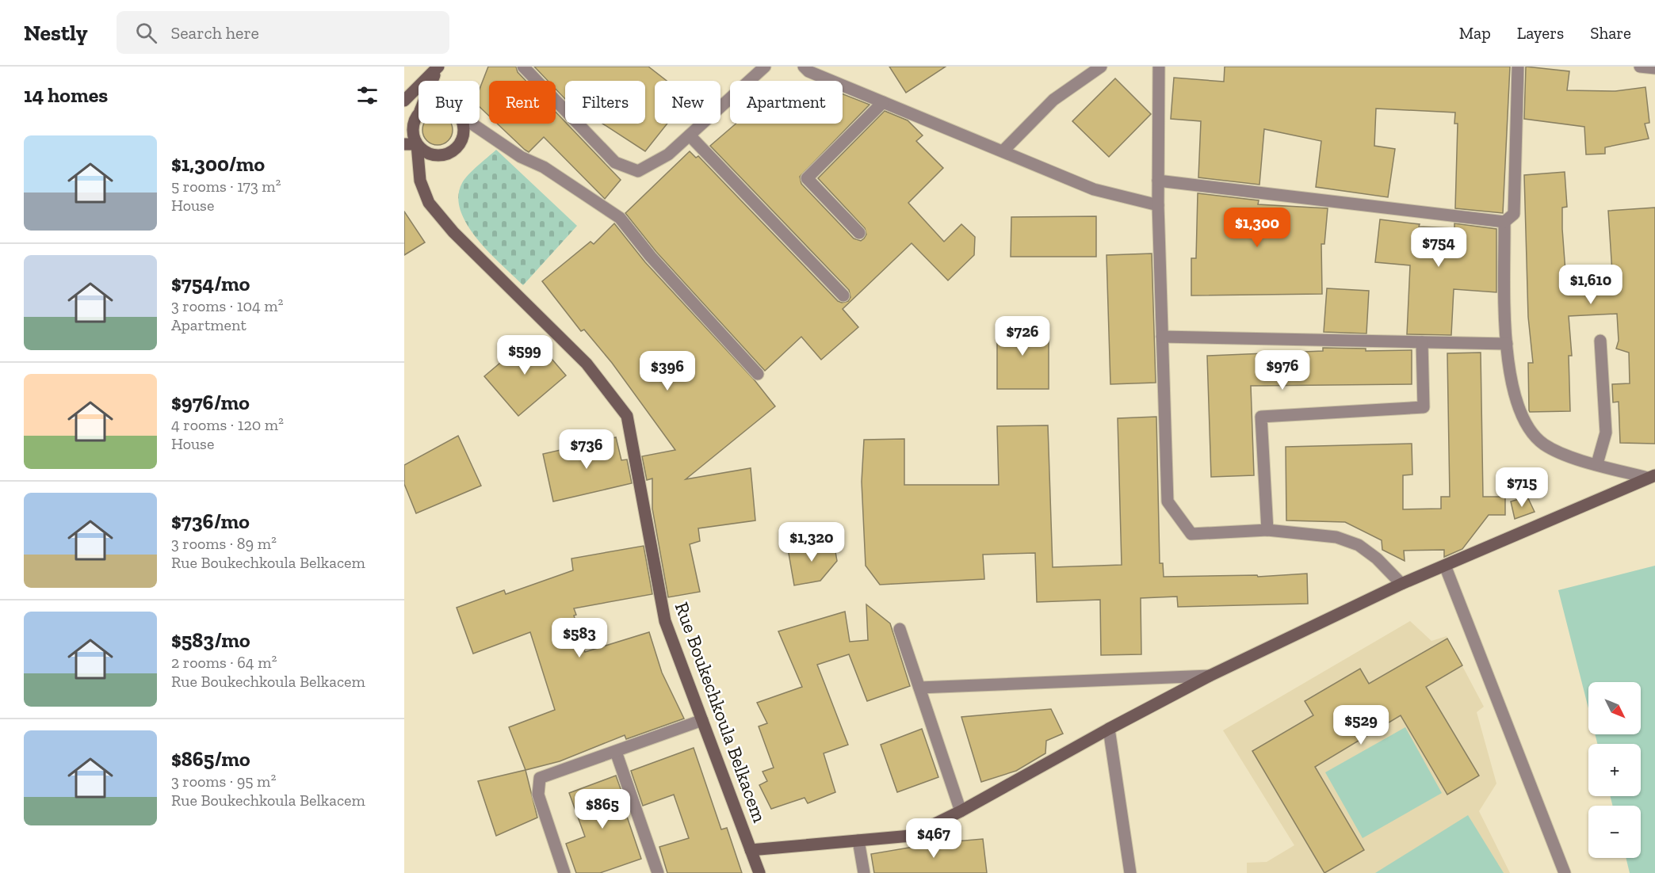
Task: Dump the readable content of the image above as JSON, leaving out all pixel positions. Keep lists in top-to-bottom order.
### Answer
{
  "streets": {
    "street": ["Rue Boukechkoula Belkacem"]
  },
  "north": "bottom right",
  "page": {
    "header": "Nestly",
    "search": "Search here",
    "nav": ["Map", "Layers", "Share"],
    "heading": "14 homes",
    "chip": [
      "Buy",
      "Rent",
      "Filters",
      "New",
      "Apartment"
    ],
    "list": [
      {
        "name": "$1,300/mo",
        "note": "5 rooms · 173 m² · House"
      },
      {
        "name": "$754/mo",
        "note": "3 rooms · 104 m² · Apartment"
      },
      {
        "name": "$976/mo",
        "note": "4 rooms · 120 m² · House"
      },
      {
        "name": "$736/mo",
        "note": "3 rooms · 89 m² · Rue Boukechkoula Belkacem"
      },
      {
        "name": "$583/mo",
        "note": "2 rooms · 64 m² · Rue Boukechkoula Belkacem"
      },
      {
        "name": "$865/mo",
        "note": "3 rooms · 95 m² · Rue Boukechkoula Belkacem"
      }
    ],
    "price": [
      "$1,300",
      "$754",
      "$1,610",
      "$726",
      "$599",
      "$976",
      "$396",
      "$736",
      "$715",
      "$1,320",
      "$583",
      "$529",
      "$865",
      "$467"
    ],
    "map_buttons": ["+", "−"]
  }
}
